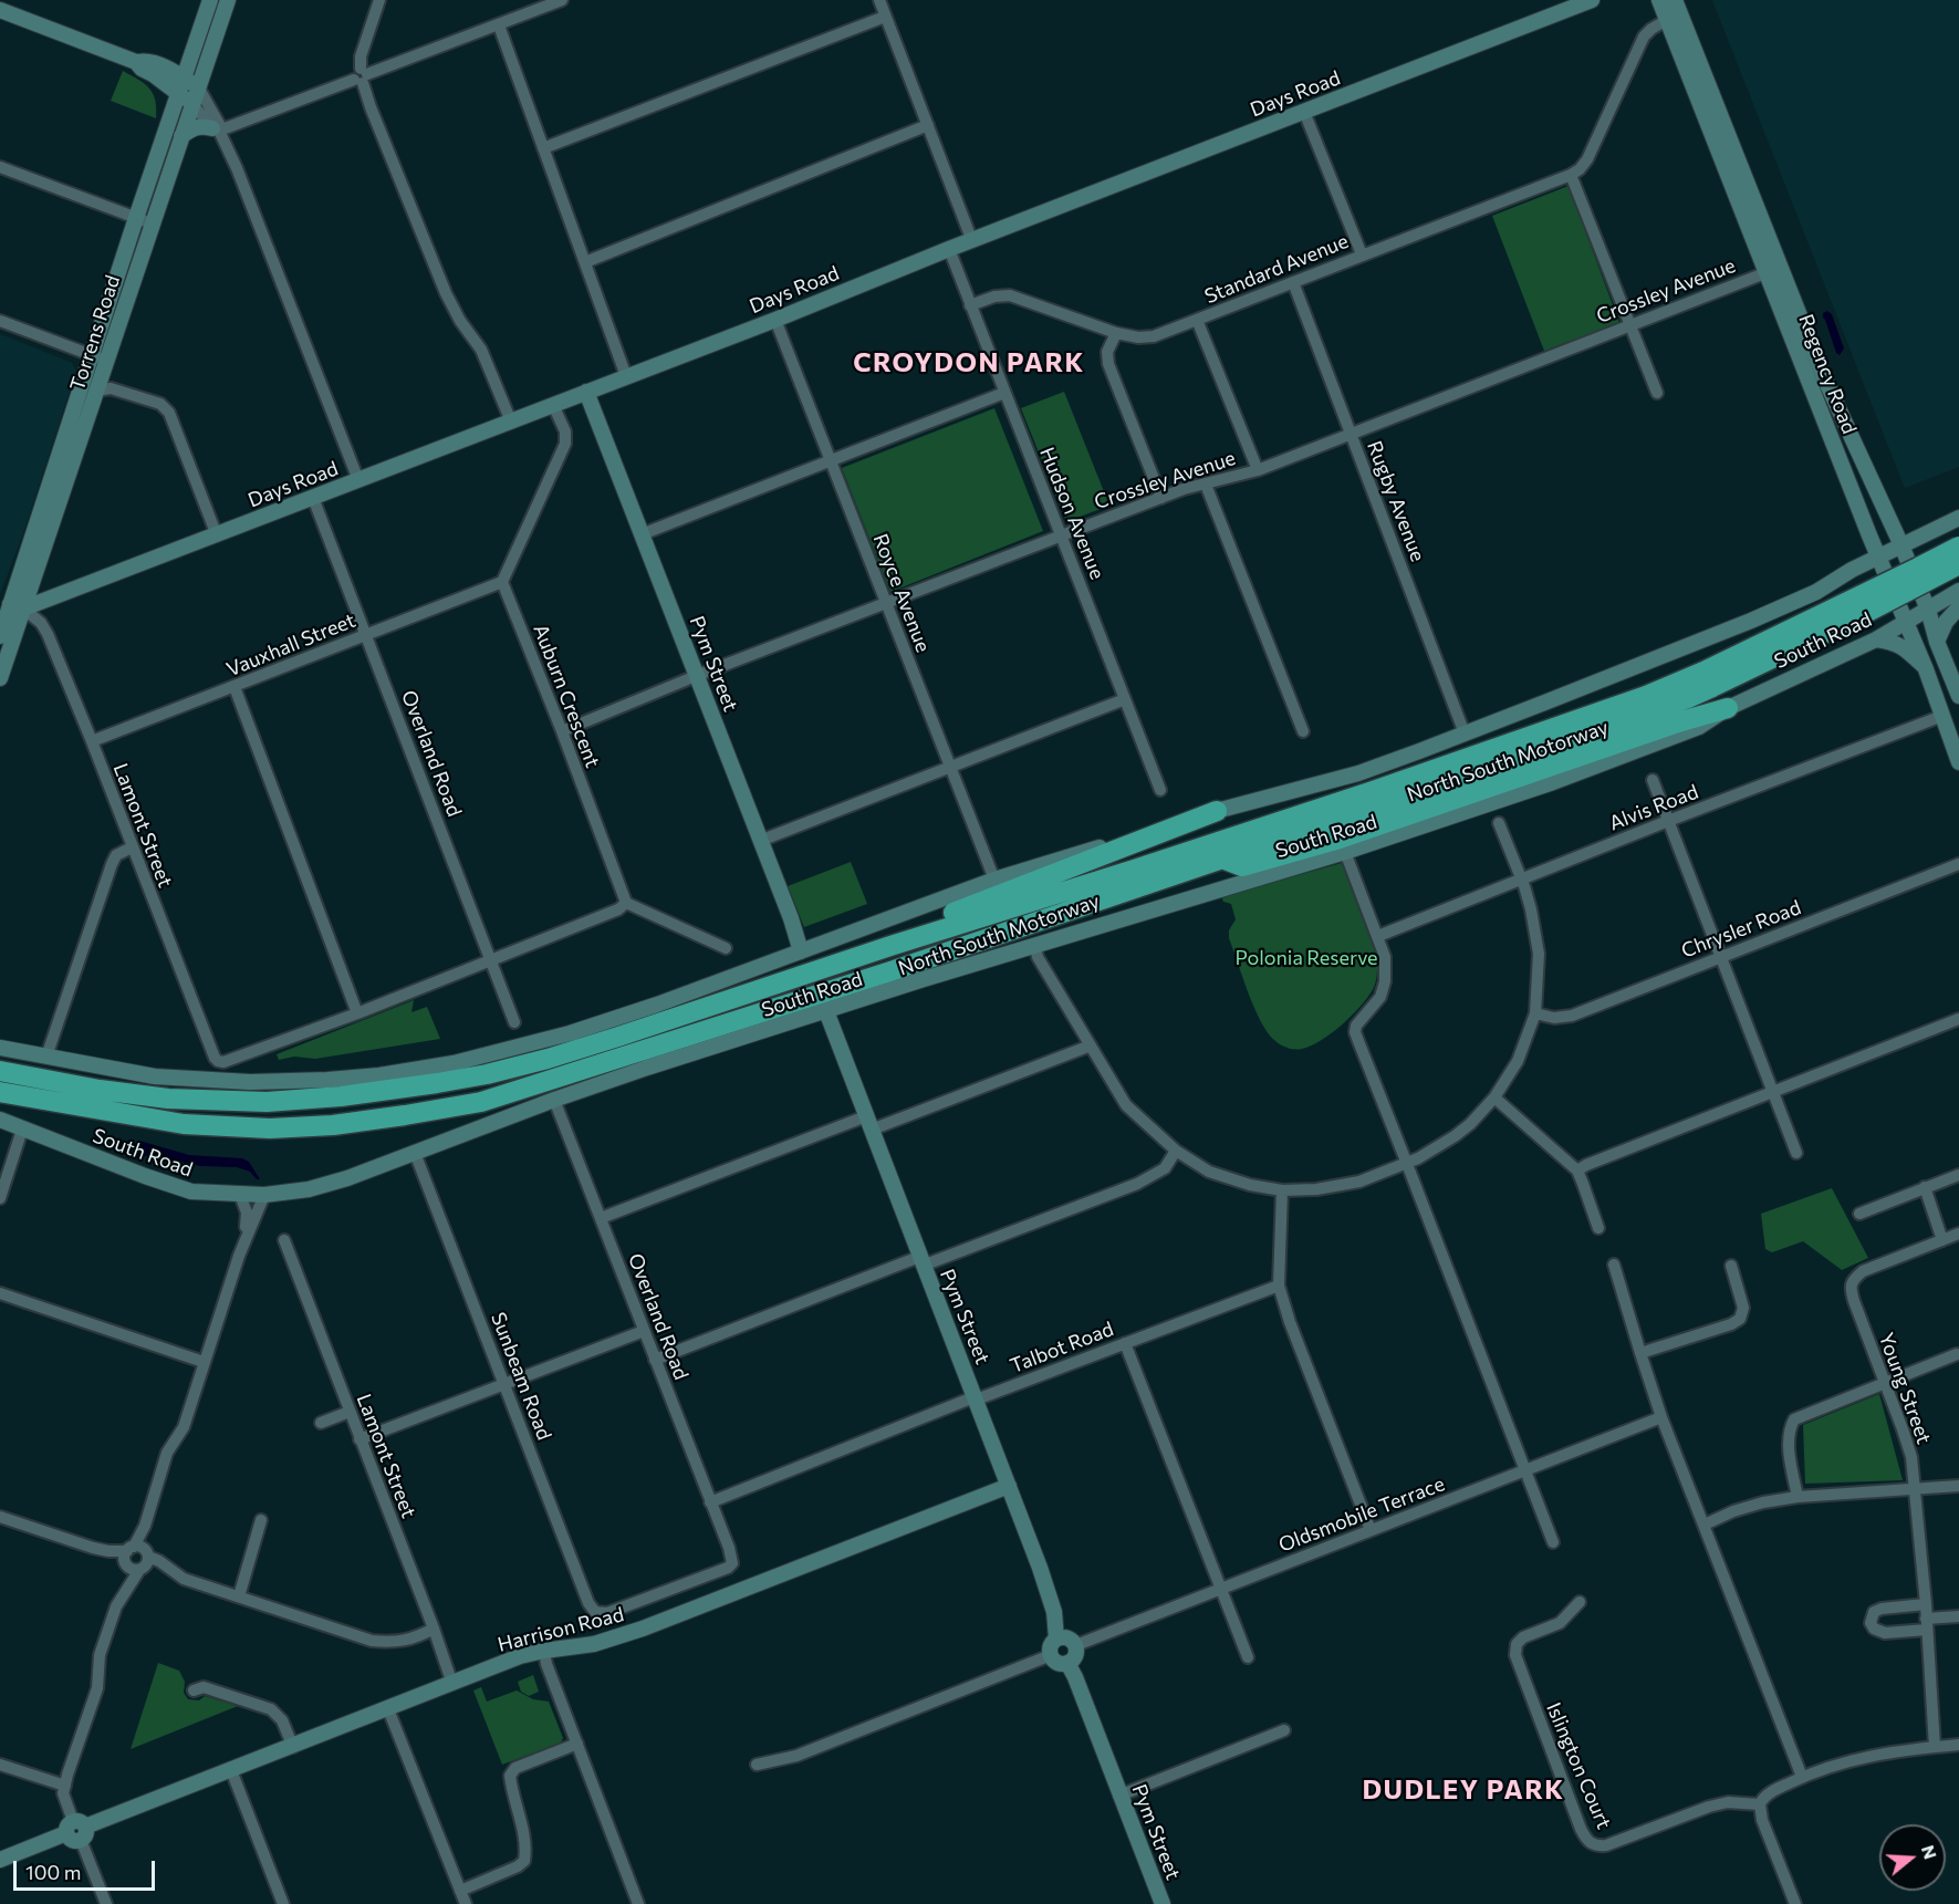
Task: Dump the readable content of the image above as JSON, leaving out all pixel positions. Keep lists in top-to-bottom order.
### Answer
{
  "streets": {
    "highway": ["North South Motorway"],
    "main road": [
      "Days Road",
      "Torrens Road",
      "Regency Road",
      "South Road",
      "Pym Street",
      "Harrison Road"
    ],
    "street": [
      "Standard Avenue",
      "Crossley Avenue",
      "Rugby Avenue",
      "Hudson Avenue",
      "Royce Avenue",
      "Vauxhall Street",
      "Auburn Crescent",
      "Overland Road",
      "Alvis Road",
      "Lamont Street",
      "Chrysler Road",
      "Talbot Road",
      "Sunbeam Road",
      "Young Street",
      "Oldsmobile Terrace",
      "Islington Court"
    ]
  },
  "crossings": [
    ["Days Road", "Torrens Road"],
    ["Days Road", "Hudson Avenue"],
    ["Days Road", "Royce Avenue"],
    ["Days Road", "Pym Street"],
    ["Days Road", "Overland Road"],
    ["Days Road", "Lamont Street"],
    ["Standard Avenue", "Regency Road"],
    ["Standard Avenue", "Rugby Avenue"],
    ["Standard Avenue", "Hudson Avenue"],
    ["Crossley Avenue", "Regency Road"],
    ["Crossley Avenue", "Rugby Avenue"],
    ["Crossley Avenue", "Hudson Avenue"],
    ["Crossley Avenue", "Royce Avenue"],
    ["Crossley Avenue", "Pym Street"],
    ["Crossley Avenue", "Auburn Crescent"],
    ["Torrens Road", "Lamont Street"],
    ["Regency Road", "South Road"],
    ["Regency Road", "Alvis Road"],
    ["South Road", "Pym Street"],
    ["South Road", "Overland Road"],
    ["South Road", "Sunbeam Road"],
    ["Vauxhall Street", "Auburn Crescent"],
    ["Vauxhall Street", "Overland Road"],
    ["Vauxhall Street", "Lamont Street"],
    ["Pym Street", "Talbot Road"],
    ["Pym Street", "Oldsmobile Terrace"],
    ["Pym Street", "Harrison Road"],
    ["Overland Road", "Talbot Road"],
    ["Overland Road", "Sunbeam Road"],
    ["Lamont Street", "Harrison Road"]
  ],
  "districts": ["CROYDON PARK", "DUDLEY PARK"],
  "parks": ["Polonia Reserve"],
  "scale_bar": "100 m",
  "north": "right"
}
